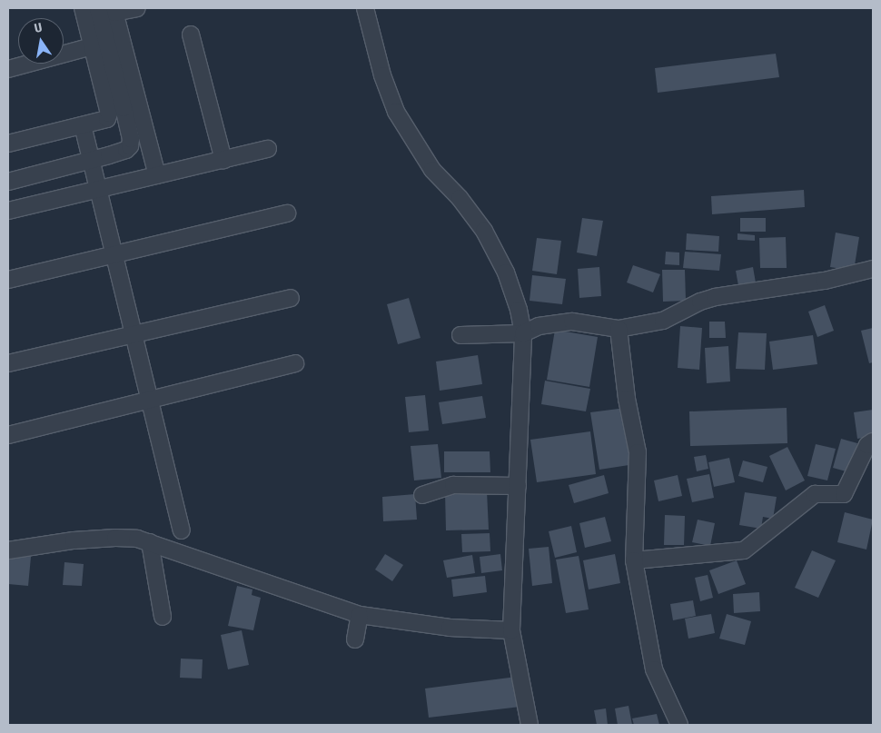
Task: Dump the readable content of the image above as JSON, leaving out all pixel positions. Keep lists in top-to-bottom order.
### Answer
{
  "north": "top"
}
